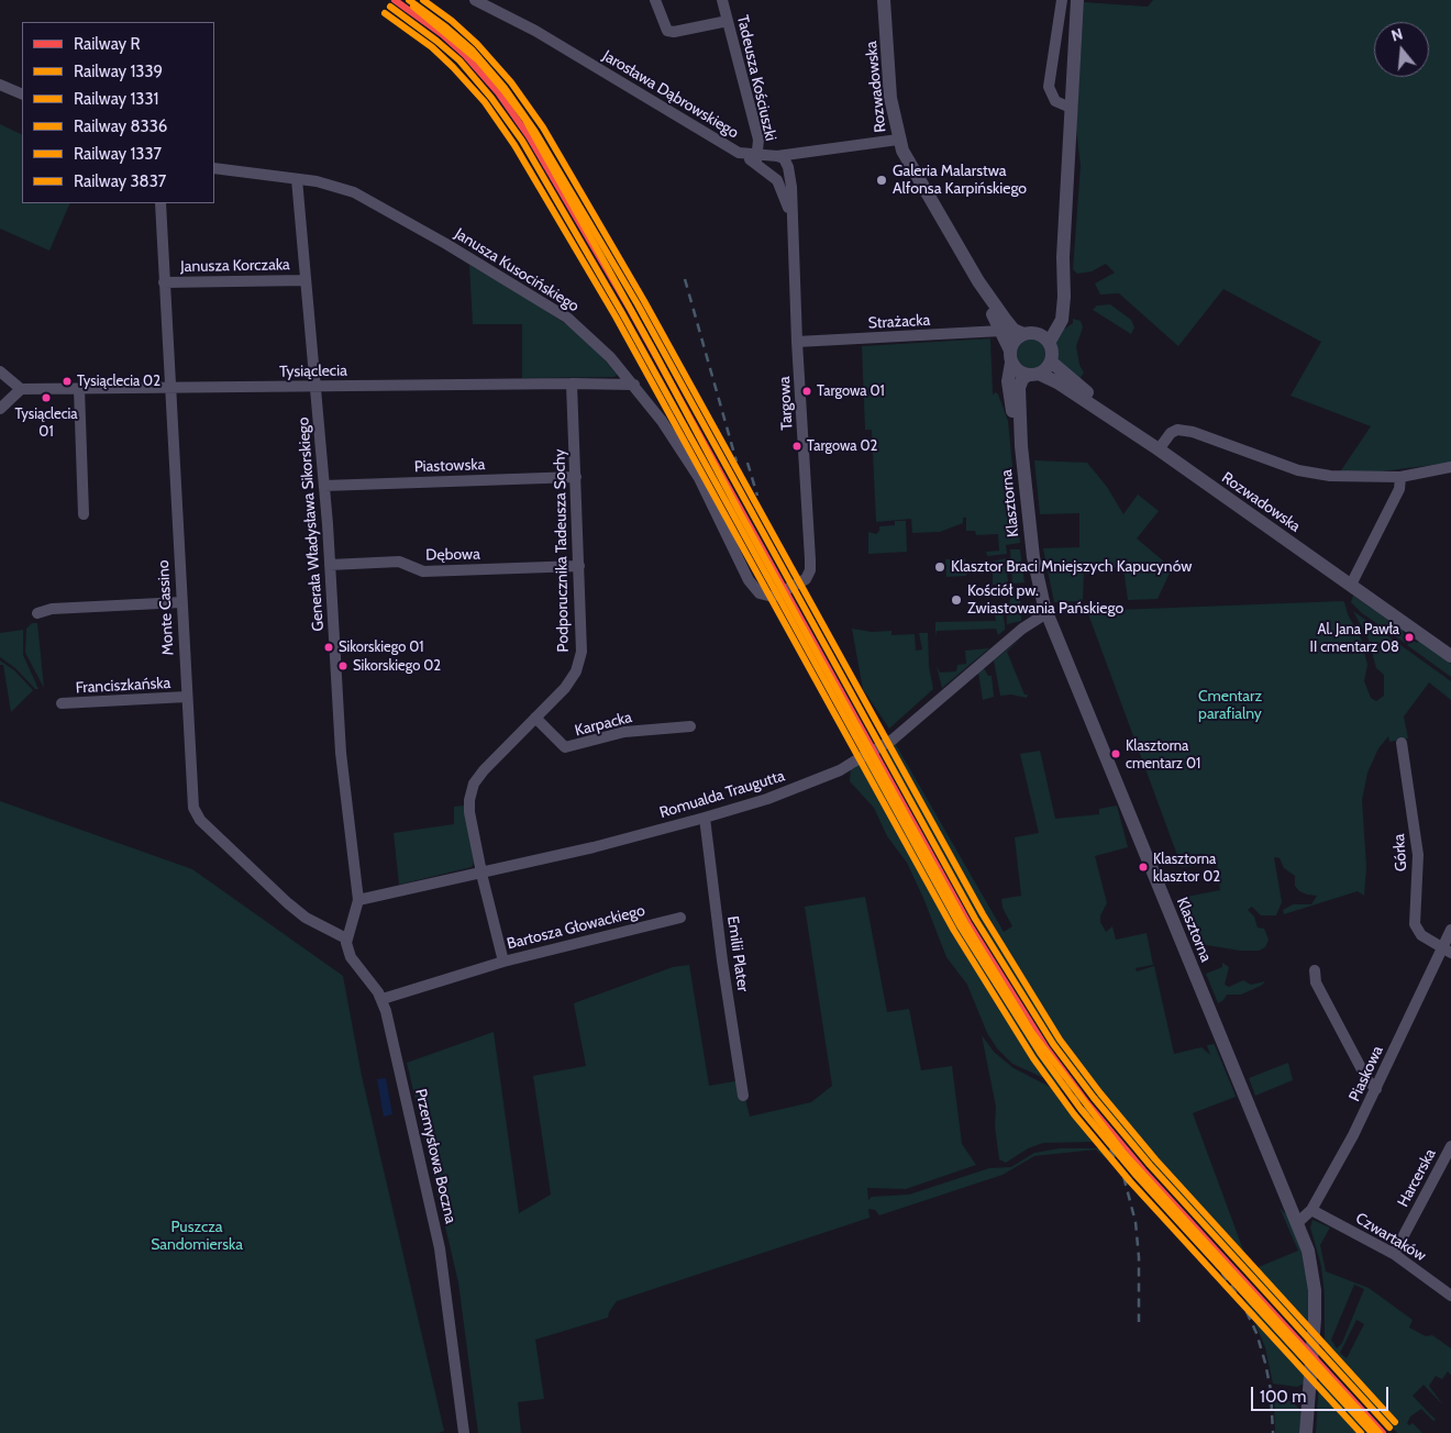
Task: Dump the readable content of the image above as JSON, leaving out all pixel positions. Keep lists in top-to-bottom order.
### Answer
{
  "streets": {
    "street": [
      "Tadeusza Kościuszki",
      "Rozwadowska",
      "Jarosława Dąbrowskiego",
      "Janusza Korczaka",
      "Janusza Kusocińskiego",
      "Strażacka",
      "Tysiąclecia",
      "Targowa",
      "Piastowska",
      "Klasztorna",
      "Generała Władysława Sikorskiego",
      "Podporucznika Tadeusza Sochy",
      "Dębowa",
      "Monte Cassino",
      "Franciszkańska",
      "Karpacka",
      "Romualda Traugutta",
      "Górka",
      "Bartosza Głowackiego",
      "Emilii Plater",
      "Piaskowa",
      "Przemysłowa Boczna",
      "Harcerska",
      "Czwartaków"
    ]
  },
  "crossings": [
    ["Tadeusza Kościuszki", "Targowa"],
    ["Rozwadowska", "Strażacka"],
    ["Rozwadowska", "Klasztorna"],
    ["Jarosława Dąbrowskiego", "Targowa"],
    ["Janusza Korczaka", "Generała Władysława Sikorskiego"],
    ["Janusza Korczaka", "Monte Cassino"],
    ["Janusza Kusocińskiego", "Tysiąclecia"],
    ["Janusza Kusocińskiego", "Targowa"],
    ["Janusza Kusocińskiego", "Generała Władysława Sikorskiego"],
    ["Strażacka", "Targowa"],
    ["Tysiąclecia", "Generała Władysława Sikorskiego"],
    ["Tysiąclecia", "Podporucznika Tadeusza Sochy"],
    ["Tysiąclecia", "Monte Cassino"],
    ["Piastowska", "Generała Władysława Sikorskiego"],
    ["Piastowska", "Podporucznika Tadeusza Sochy"],
    ["Klasztorna", "Romualda Traugutta"],
    ["Klasztorna", "Piaskowa"],
    ["Generała Władysława Sikorskiego", "Dębowa"],
    ["Generała Władysława Sikorskiego", "Romualda Traugutta"],
    ["Podporucznika Tadeusza Sochy", "Dębowa"],
    ["Podporucznika Tadeusza Sochy", "Karpacka"],
    ["Podporucznika Tadeusza Sochy", "Romualda Traugutta"],
    ["Podporucznika Tadeusza Sochy", "Bartosza Głowackiego"],
    ["Monte Cassino", "Franciszkańska"],
    ["Monte Cassino", "Przemysłowa Boczna"],
    ["Romualda Traugutta", "Bartosza Głowackiego"],
    ["Romualda Traugutta", "Emilii Plater"],
    ["Górka", "Piaskowa"],
    ["Piaskowa", "Czwartaków"],
    ["Harcerska", "Czwartaków"]
  ],
  "parks": ["Cmentarz parafialny", "Puszcza Sandomierska"],
  "places": [
    "Galeria Malarstwa Alfonsa Karpińskiego",
    "Tysiąclecia 02",
    "Targowa 01",
    "Tysiąclecia 01",
    "Targowa 02",
    "Klasztor Braci Mniejszych Kapucynów",
    "Kościół pw. Zwiastowania Pańskiego",
    "Al. Jana Pawła II cmentarz 08",
    "Sikorskiego 01",
    "Sikorskiego 02",
    "Klasztorna cmentarz 01",
    "Klasztorna klasztor 02"
  ],
  "lines": [
    "rail line R",
    "rail line 1331",
    "rail line 1337",
    "rail line 1339",
    "rail line 3837",
    "rail line 8336"
  ],
  "legend": [
    "Railway R",
    "Railway 1339",
    "Railway 1331",
    "Railway 8336",
    "Railway 1337",
    "Railway 3837"
  ],
  "scale_bar": "100 m",
  "north": "top"
}
